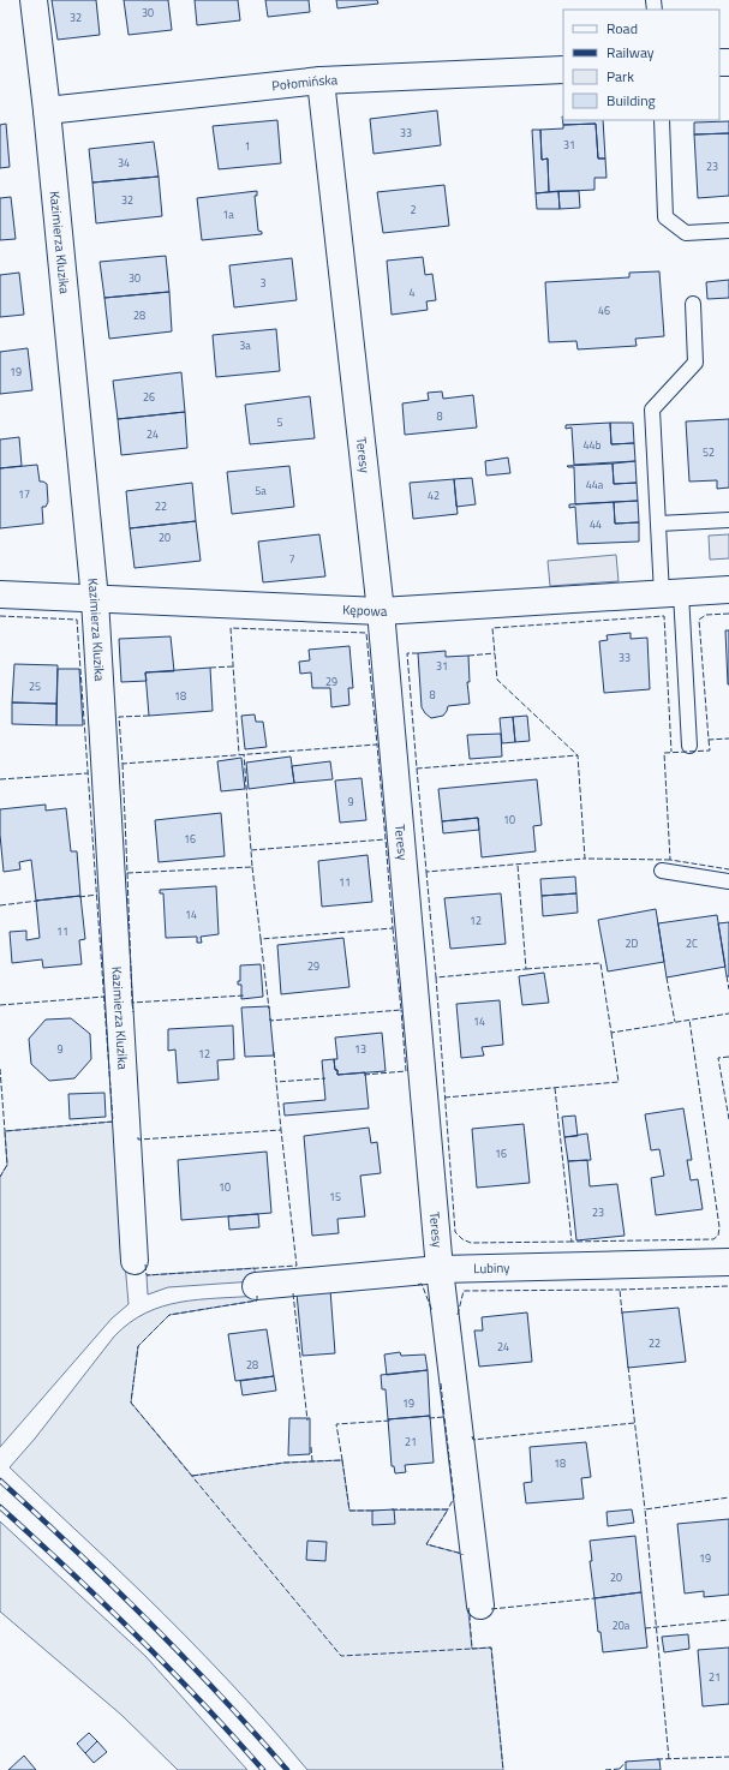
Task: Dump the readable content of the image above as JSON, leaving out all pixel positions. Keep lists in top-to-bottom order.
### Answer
{
  "streets": {
    "street": [
      "Połomińska",
      "Kazimierza Kluzika",
      "Teresy",
      "Kępowa",
      "Lubiny"
    ]
  },
  "crossings": [
    ["Połomińska", "Kazimierza Kluzika"],
    ["Połomińska", "Teresy"],
    ["Kazimierza Kluzika", "Kępowa"],
    ["Teresy", "Kępowa"],
    ["Teresy", "Lubiny"]
  ],
  "house_numbers": [
    "30",
    "32",
    "33",
    "31",
    "1",
    "34",
    "23",
    "32",
    "2",
    "1a",
    "30",
    "3",
    "4",
    "46",
    "28",
    "3a",
    "19",
    "26",
    "8",
    "5",
    "24",
    "44b",
    "52",
    "44a",
    "5a",
    "17",
    "42",
    "22",
    "44",
    "20",
    "7",
    "33",
    "31",
    "29",
    "25",
    "8",
    "18",
    "9",
    "10",
    "16",
    "11",
    "14",
    "12",
    "11",
    "2D",
    "2C",
    "29",
    "14",
    "9",
    "13",
    "12",
    "16",
    "10",
    "15",
    "23",
    "22",
    "24",
    "28",
    "19",
    "21",
    "18",
    "19",
    "20",
    "20a",
    "21"
  ],
  "legend": [
    "Road",
    "Railway",
    "Park",
    "Building"
  ]
}
